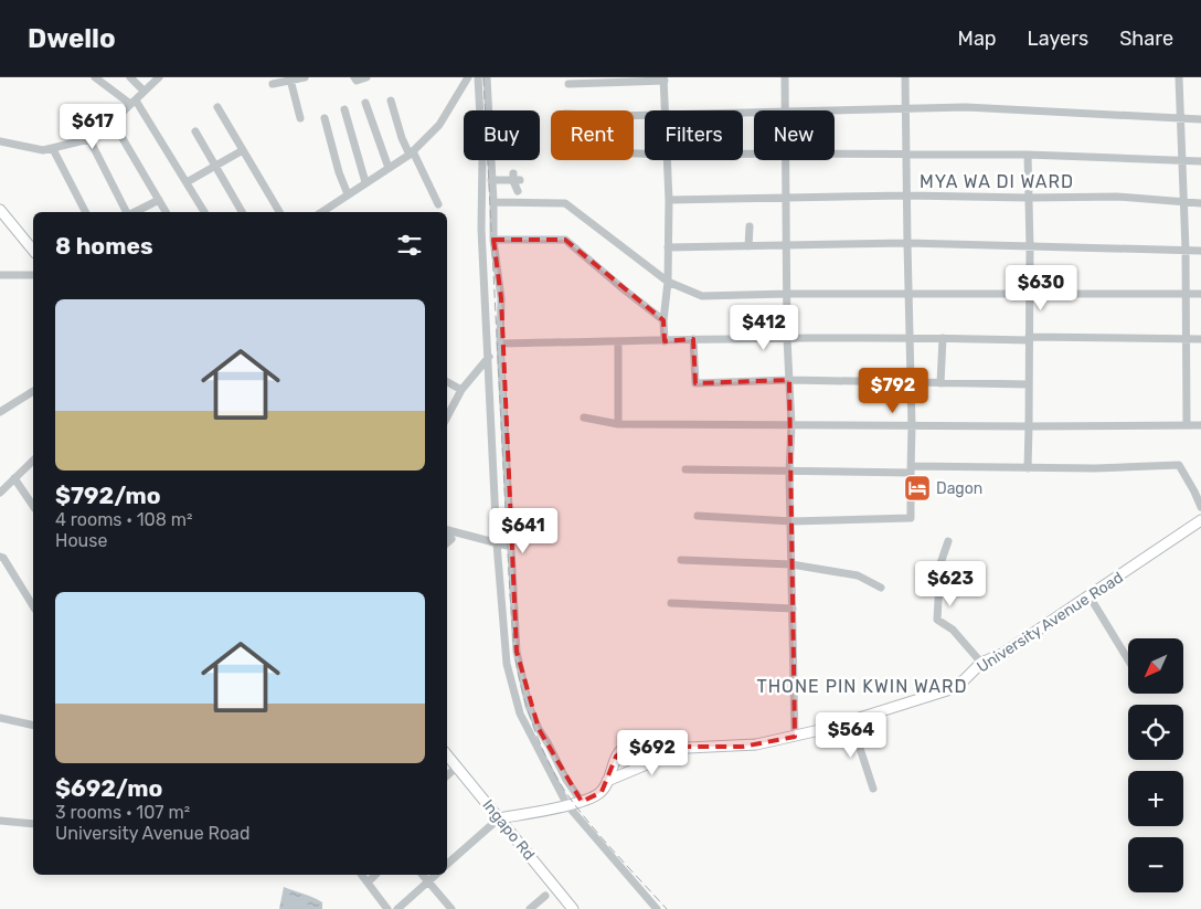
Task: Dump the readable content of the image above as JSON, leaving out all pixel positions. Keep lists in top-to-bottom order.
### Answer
{
  "streets": {
    "main road": ["University Avenue Road", "Ingapo Rd"]
  },
  "crossings": [
    ["University Avenue Road", "Ingapo Rd"]
  ],
  "districts": ["MYA WA DI WARD", "THONE PIN KWIN WARD"],
  "places": {
    "hotel": ["Dagon"]
  },
  "north": "bottom left",
  "page": {
    "header": "Dwello",
    "nav": ["Map", "Layers", "Share"],
    "price": [
      "$617",
      "$630",
      "$412",
      "$792",
      "$641",
      "$623",
      "$564",
      "$692"
    ],
    "chip": [
      "Buy",
      "Rent",
      "Filters",
      "New"
    ],
    "heading": "8 homes",
    "list": [
      {
        "name": "$792/mo",
        "note": "4 rooms · 108 m² · House"
      },
      {
        "name": "$692/mo",
        "note": "3 rooms · 107 m² · University Avenue Road"
      }
    ],
    "map_buttons": ["+", "−"]
  }
}
